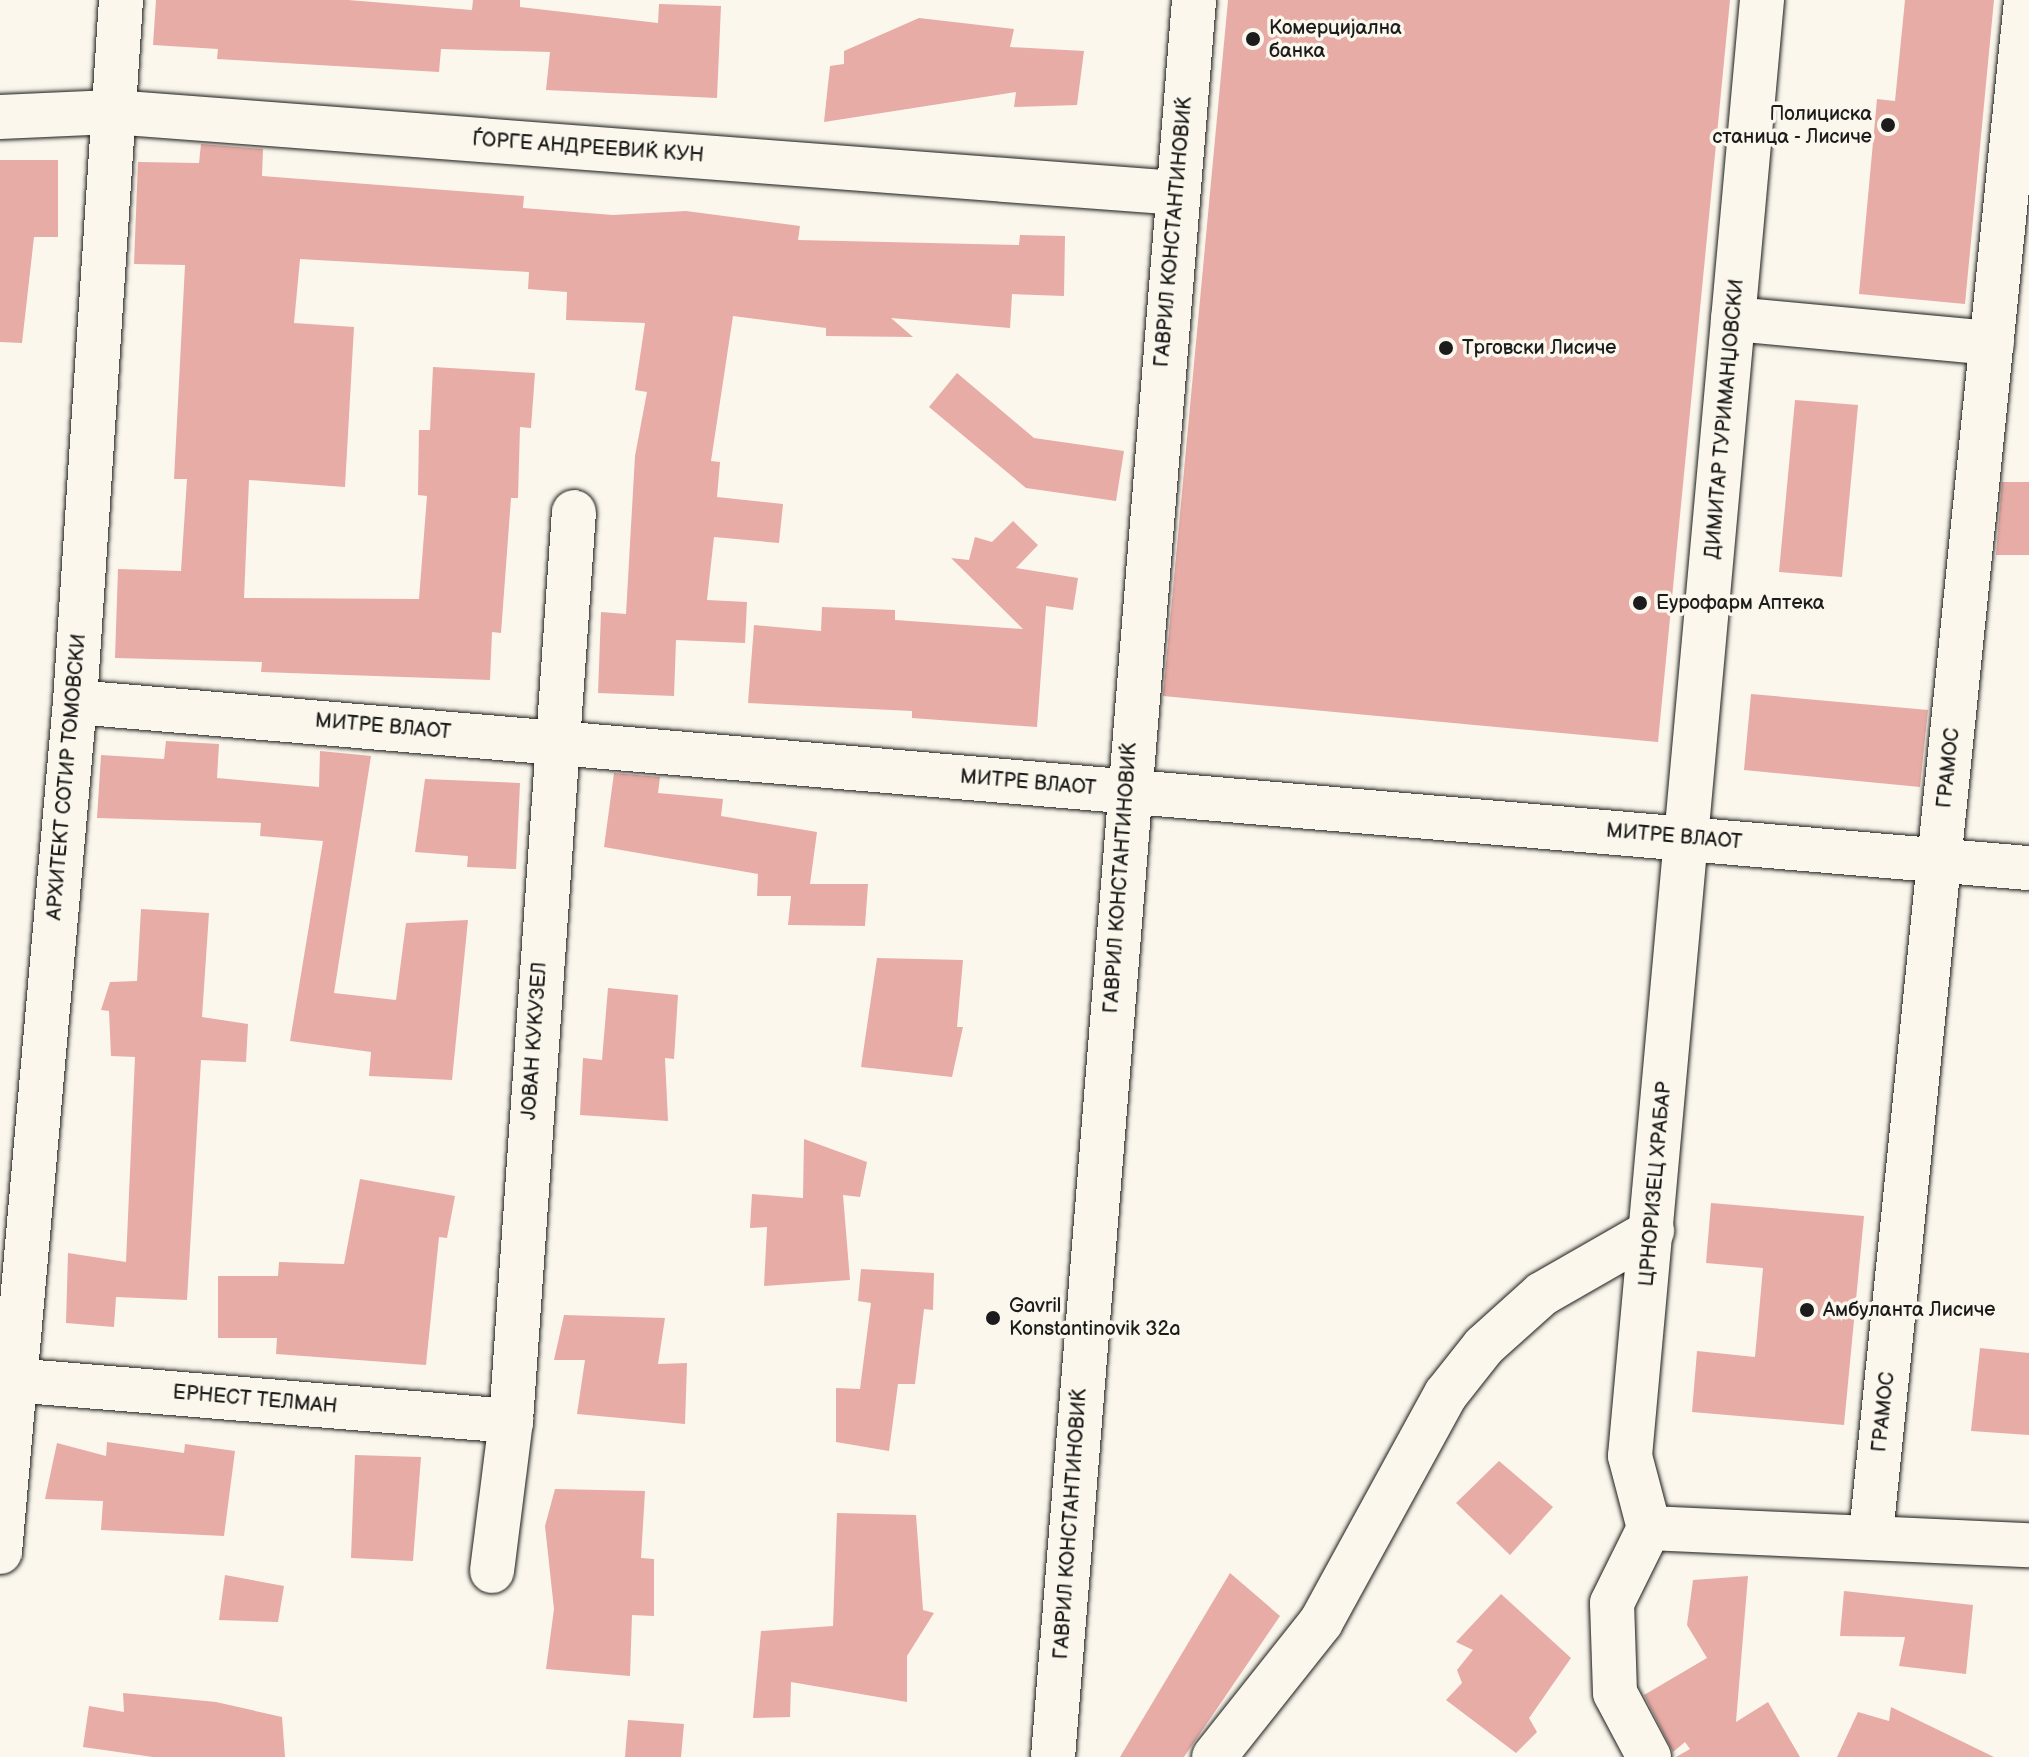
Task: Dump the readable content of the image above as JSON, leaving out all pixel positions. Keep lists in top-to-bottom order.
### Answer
{
  "streets": {
    "street": [
      "ЃОРГЕ АНДРЕЕВИЌ КУН",
      "ГАВРИЛ КОНСТАНТИНОВИЌ",
      "ДИМИТАР ТУРИМАНЏОВСКИ",
      "МИТРЕ ВЛАОТ",
      "ГРАМОС",
      "АРХИТЕКТ СОТИР ТОМОВСКИ",
      "ЈОВАН КУКУЗЕЛ",
      "ЦРНОРИЗЕЦ ХРАБАР",
      "ЕРНЕСТ ТЕЛМАН"
    ]
  },
  "crossings": [
    ["ЃОРГЕ АНДРЕЕВИЌ КУН", "ГАВРИЛ КОНСТАНТИНОВИЌ"],
    ["ЃОРГЕ АНДРЕЕВИЌ КУН", "АРХИТЕКТ СОТИР ТОМОВСКИ"],
    ["ГАВРИЛ КОНСТАНТИНОВИЌ", "МИТРЕ ВЛАОТ"],
    ["ДИМИТАР ТУРИМАНЏОВСКИ", "МИТРЕ ВЛАОТ"],
    ["ДИМИТАР ТУРИМАНЏОВСКИ", "ЦРНОРИЗЕЦ ХРАБАР"],
    ["МИТРЕ ВЛАОТ", "ГРАМОС"],
    ["МИТРЕ ВЛАОТ", "АРХИТЕКТ СОТИР ТОМОВСКИ"],
    ["МИТРЕ ВЛАОТ", "ЈОВАН КУКУЗЕЛ"],
    ["МИТРЕ ВЛАОТ", "ЦРНОРИЗЕЦ ХРАБАР"],
    ["АРХИТЕКТ СОТИР ТОМОВСКИ", "ЕРНЕСТ ТЕЛМАН"],
    ["ЈОВАН КУКУЗЕЛ", "ЕРНЕСТ ТЕЛМАН"]
  ],
  "places": [
    "Комерцијална банка",
    "Полициска станица - Лисиче",
    "Трговски Лисиче",
    "Еурофарм Аптека",
    "Амбуланта Лисиче",
    "Gavril Konstantinovik 32a"
  ]
}
